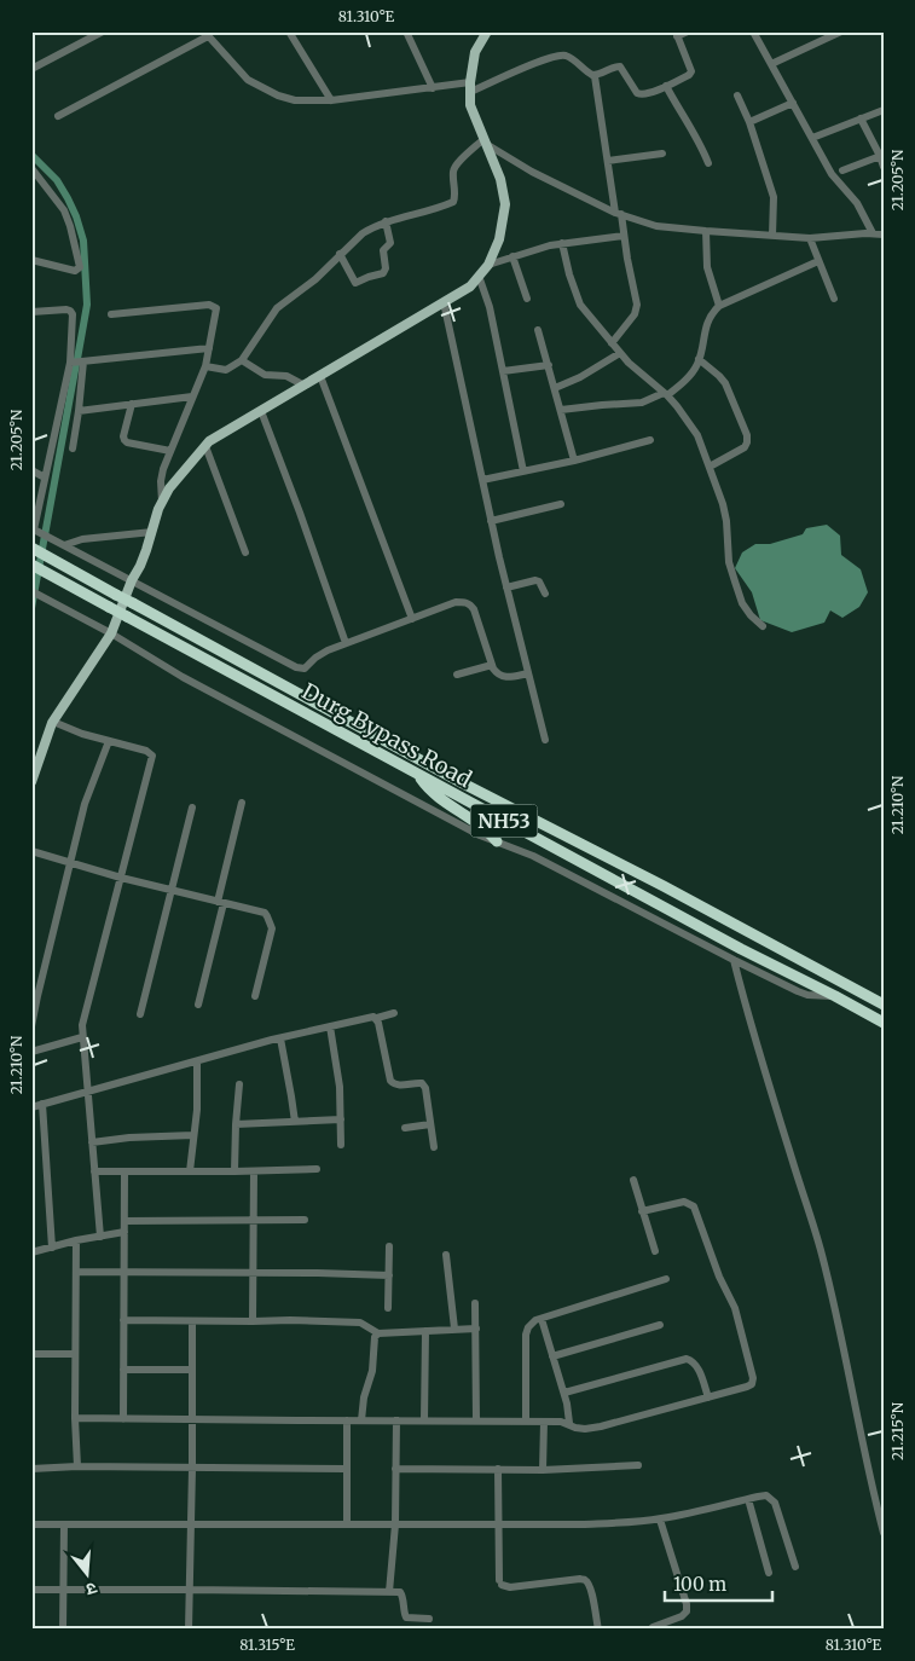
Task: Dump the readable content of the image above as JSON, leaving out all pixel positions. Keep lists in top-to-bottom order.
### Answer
{
  "streets": {
    "highway": ["Durg Bypass Road", "NH53"]
  },
  "scale_bar": "100 m",
  "north": "bottom",
  "coordinates": [
    "81.310°E",
    "21.205°N",
    "21.210°N",
    "21.215°N",
    "81.315°E"
  ]
}
